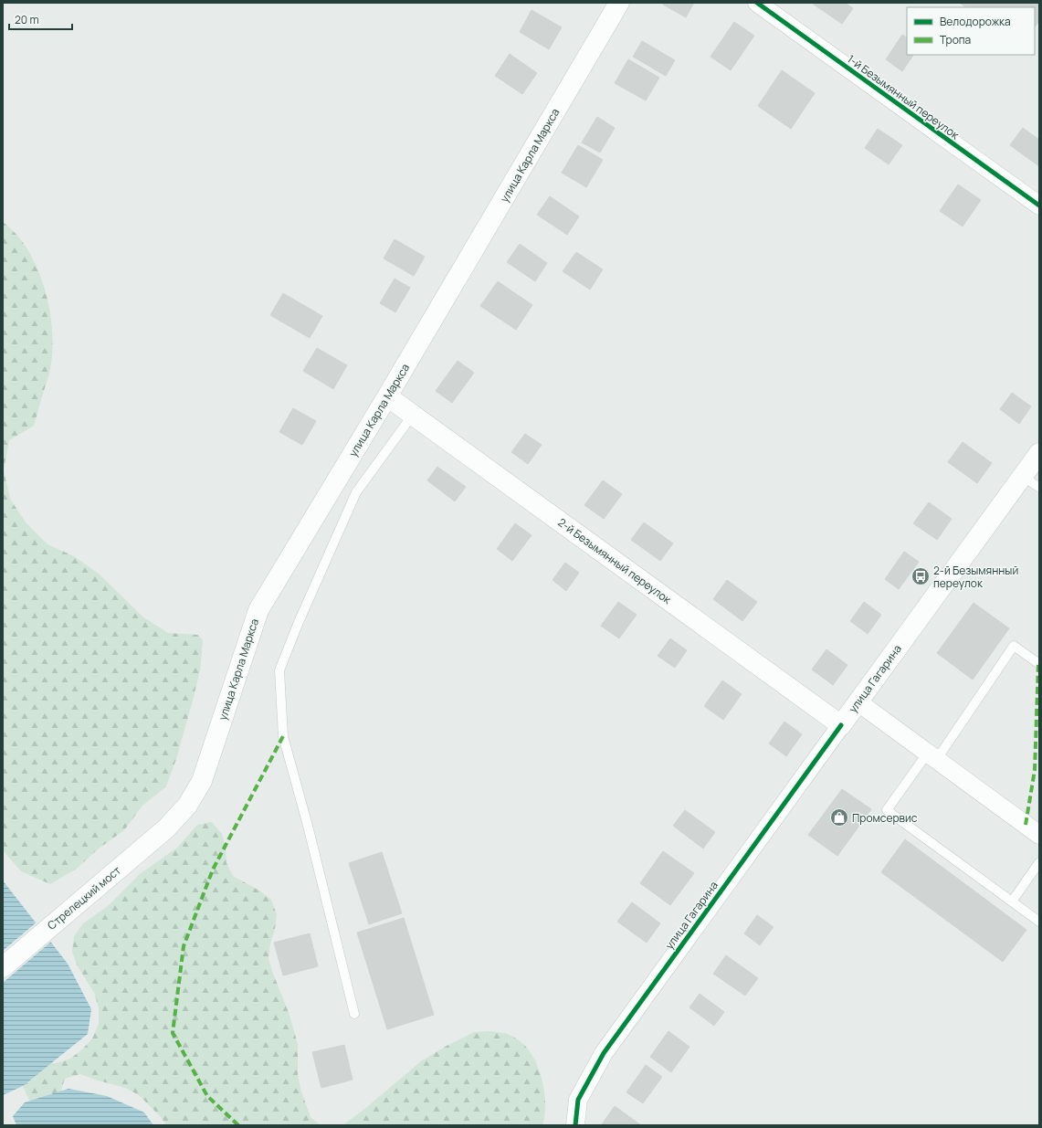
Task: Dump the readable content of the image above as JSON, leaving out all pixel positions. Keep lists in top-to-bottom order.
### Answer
{
  "streets": {
    "main road": [
      "улица Карла Маркса",
      "2-й Безымянный переулок",
      "улица Гагарина",
      "Стрелецкий мост"
    ],
    "street": ["1-й Безымянный переулок"]
  },
  "crossings": [
    ["улица Карла Маркса", "2-й Безымянный переулок"],
    ["улица Карла Маркса", "Стрелецкий мост"],
    ["2-й Безымянный переулок", "улица Гагарина"]
  ],
  "places": {
    "bus stop": ["2-й Безымянный переулок"],
    "shop": ["Промсервис"]
  },
  "legend": ["Велодорожка", "Тропа"],
  "scale_bar": "20 m"
}
